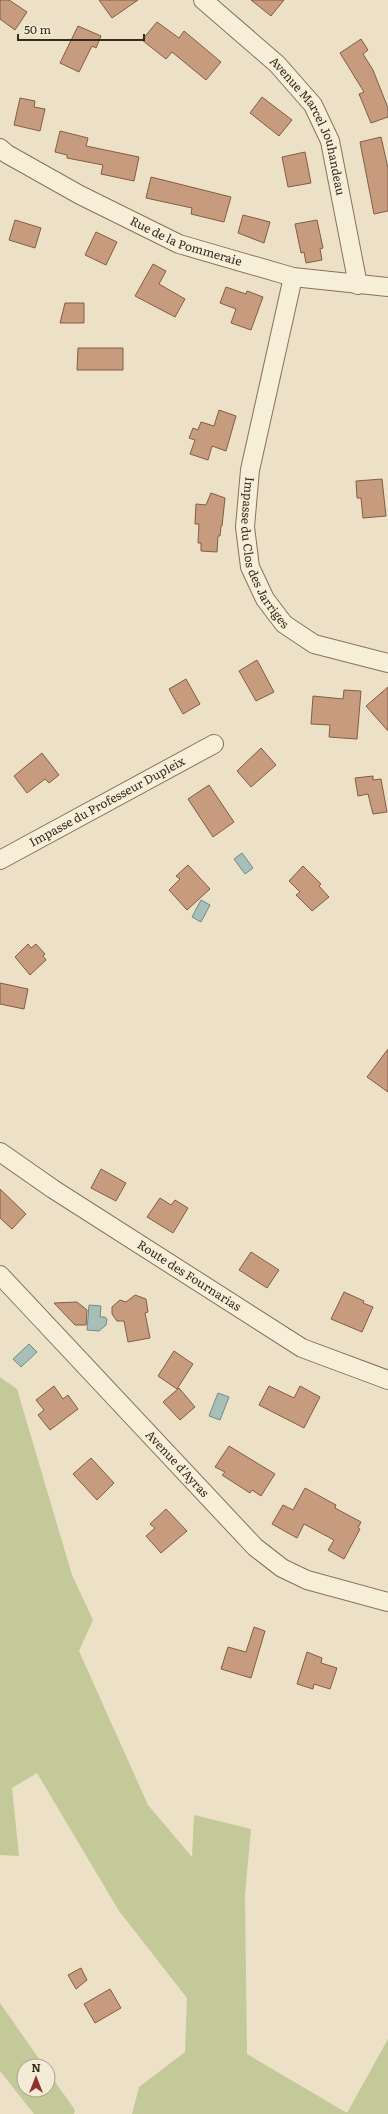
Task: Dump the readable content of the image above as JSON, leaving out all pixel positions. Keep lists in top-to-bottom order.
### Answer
{
  "streets": {
    "street": [
      "Avenue Marcel Jouhandeau",
      "Rue de la Pommeraie",
      "Impasse du Clos des Jarriges",
      "Impasse du Professeur Dupleix",
      "Route des Fournarias",
      "Avenue d'Ayras"
    ]
  },
  "crossings": [
    ["Avenue Marcel Jouhandeau", "Rue de la Pommeraie"],
    ["Rue de la Pommeraie", "Impasse du Clos des Jarriges"]
  ],
  "scale_bar": "50 m",
  "north": "top"
}
